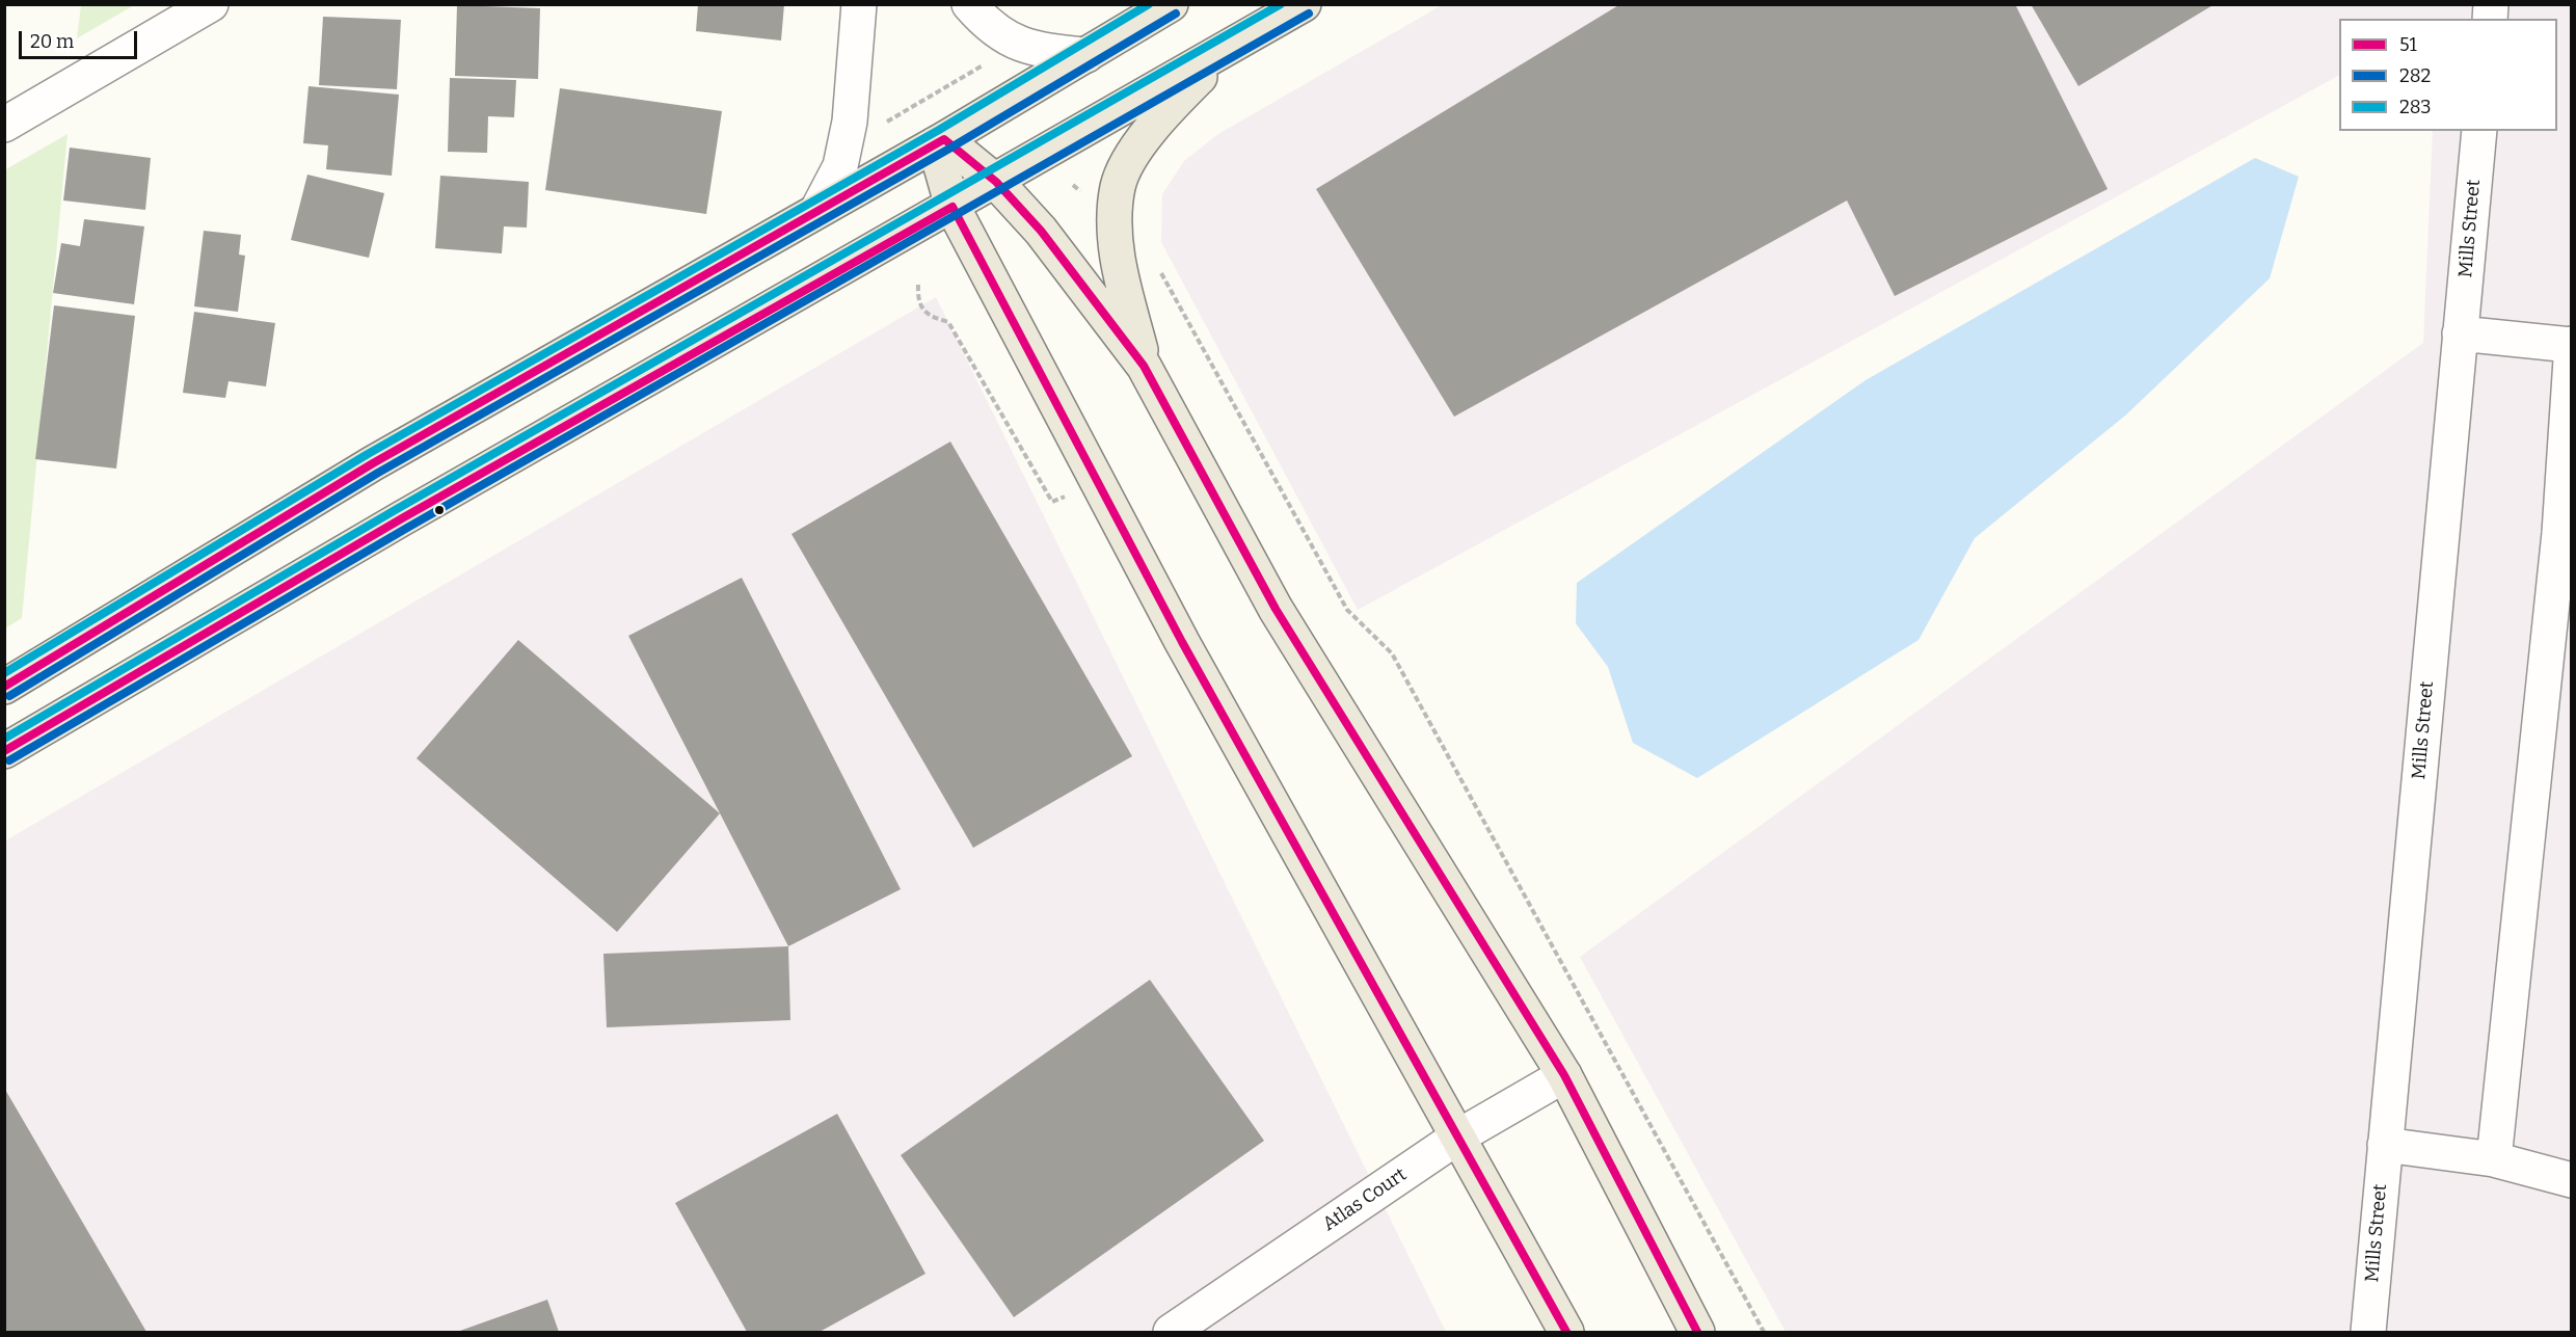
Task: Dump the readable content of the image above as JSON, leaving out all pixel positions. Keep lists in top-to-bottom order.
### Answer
{
  "streets": {
    "street": ["Mills Street", "Atlas Court"]
  },
  "lines": ["transit line 283", "transit line 282", "transit line 51"],
  "legend": ["51", "282", "283"],
  "scale_bar": "20 m"
}
